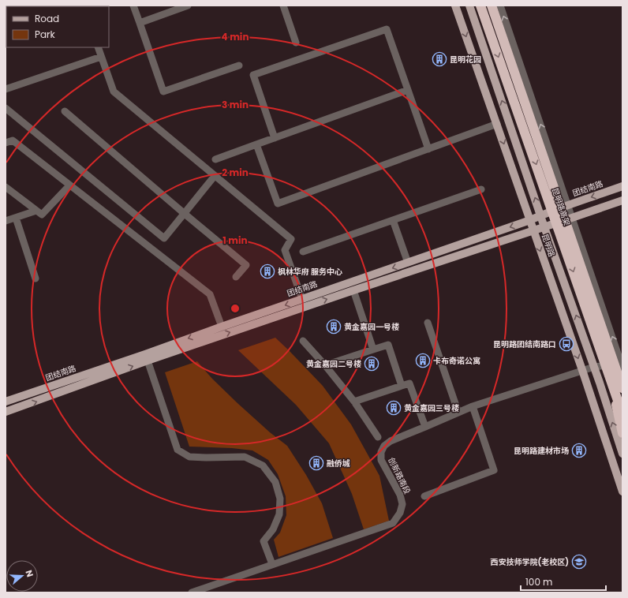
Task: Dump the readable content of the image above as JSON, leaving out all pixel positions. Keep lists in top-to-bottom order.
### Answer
{
  "streets": {
    "highway": ["昆明路高架"],
    "main road": ["团结南路", "昆明路"],
    "street": ["创新路南段"]
  },
  "crossings": [
    ["团结南路", "昆明路"],
    ["昆明路", "创新路南段"]
  ],
  "places": {
    "building": [
      "昆明花园",
      "枫林华府 服务中心",
      "黄金嘉园一号楼",
      "卡布奇诺公寓",
      "黄金嘉园二号楼",
      "黄金嘉园三号楼",
      "昆明路建材市场",
      "融侨城"
    ],
    "bus stop": ["昆明路团结南路口"],
    "school or university": ["西安技师学院(老校区)"]
  },
  "legend": ["Road", "Park"],
  "scale_bar": "100 m",
  "north": "right",
  "rings": [
    "4 min",
    "3 min",
    "2 min",
    "1 min"
  ]
}
